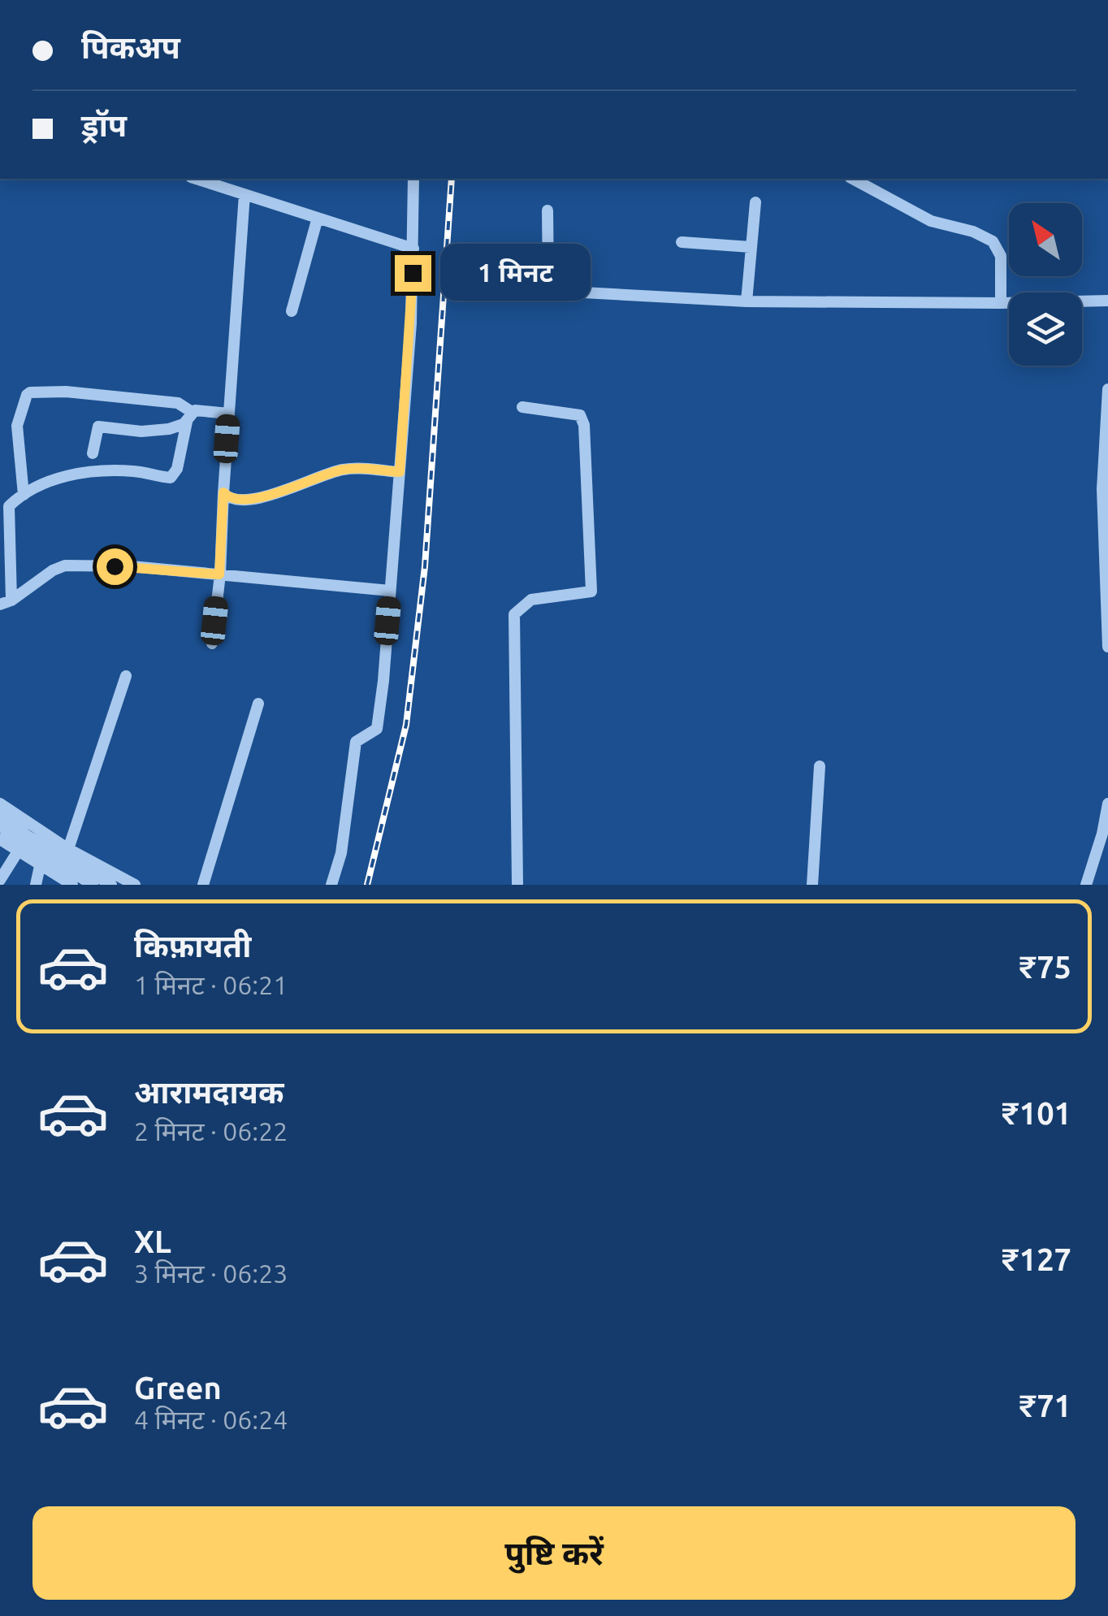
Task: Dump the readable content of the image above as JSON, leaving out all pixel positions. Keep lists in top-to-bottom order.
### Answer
{
  "north": "top left",
  "page": {
    "banner": ["पिकअप", "ड्रॉप"],
    "bubble": "1 मिनट",
    "list": [
      {
        "name": "किफ़ायती",
        "note": "1 मिनट · 06:21",
        "value": "₹75"
      },
      {
        "name": "आरामदायक",
        "note": "2 मिनट · 06:22",
        "value": "₹101"
      },
      {
        "name": "XL",
        "note": "3 मिनट · 06:23",
        "value": "₹127"
      },
      {
        "name": "Green",
        "note": "4 मिनट · 06:24",
        "value": "₹71"
      }
    ],
    "buttons": "पुष्टि करें"
  }
}
